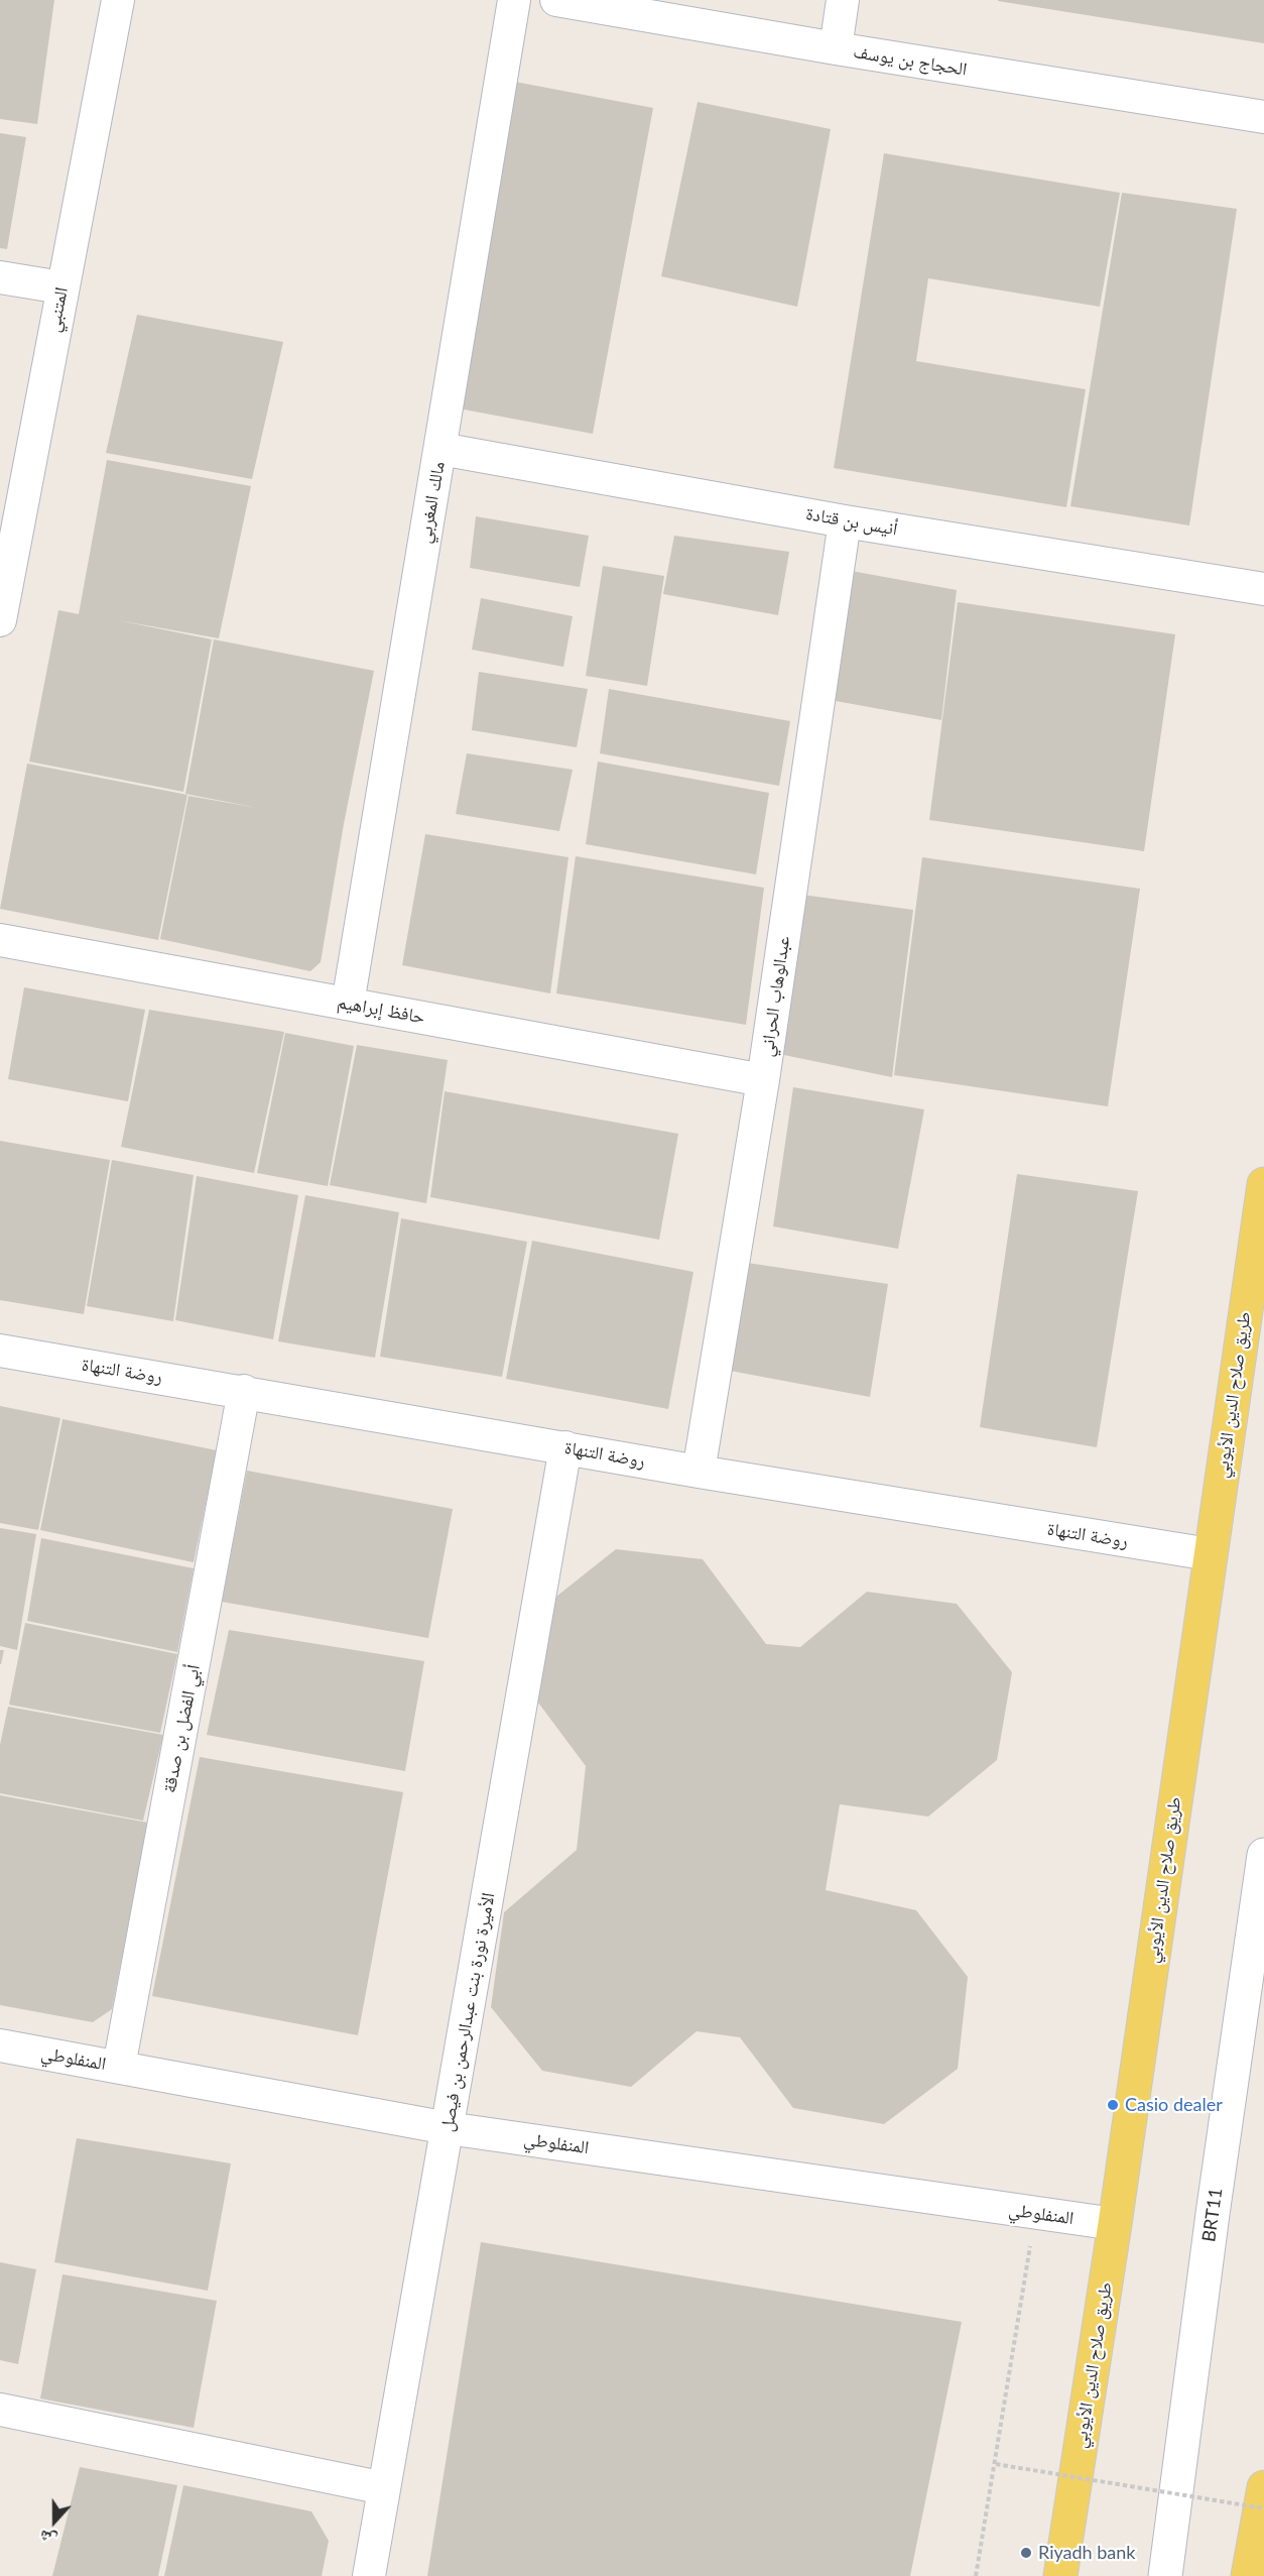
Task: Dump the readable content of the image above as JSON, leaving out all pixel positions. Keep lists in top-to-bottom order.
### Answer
{
  "streets": {
    "main road": ["طريق صلاح الدين الأيوبي", "BRT11"],
    "street": [
      "الحجاج بن يوسف",
      "المتنبي",
      "مالك المغربي",
      "أنيس بن قتادة",
      "عبدالوهاب الحراني",
      "حافظ إبراهيم",
      "روضة التنهاة",
      "أبي الفضل بن صدقة",
      "الأميرة نورة بنت عبدالرحمن بن فيصل",
      "المنفلوطي"
    ]
  },
  "crossings": [
    ["مالك المغربي", "أنيس بن قتادة"],
    ["مالك المغربي", "حافظ إبراهيم"],
    ["أنيس بن قتادة", "عبدالوهاب الحراني"],
    ["عبدالوهاب الحراني", "حافظ إبراهيم"],
    ["عبدالوهاب الحراني", "روضة التنهاة"],
    ["روضة التنهاة", "طريق صلاح الدين الأيوبي"],
    ["روضة التنهاة", "أبي الفضل بن صدقة"],
    ["روضة التنهاة", "الأميرة نورة بنت عبدالرحمن بن فيصل"],
    ["طريق صلاح الدين الأيوبي", "المنفلوطي"],
    ["أبي الفضل بن صدقة", "المنفلوطي"],
    ["الأميرة نورة بنت عبدالرحمن بن فيصل", "المنفلوطي"]
  ],
  "places": ["Casio dealer", "Riyadh bank"],
  "north": "bottom"
}
